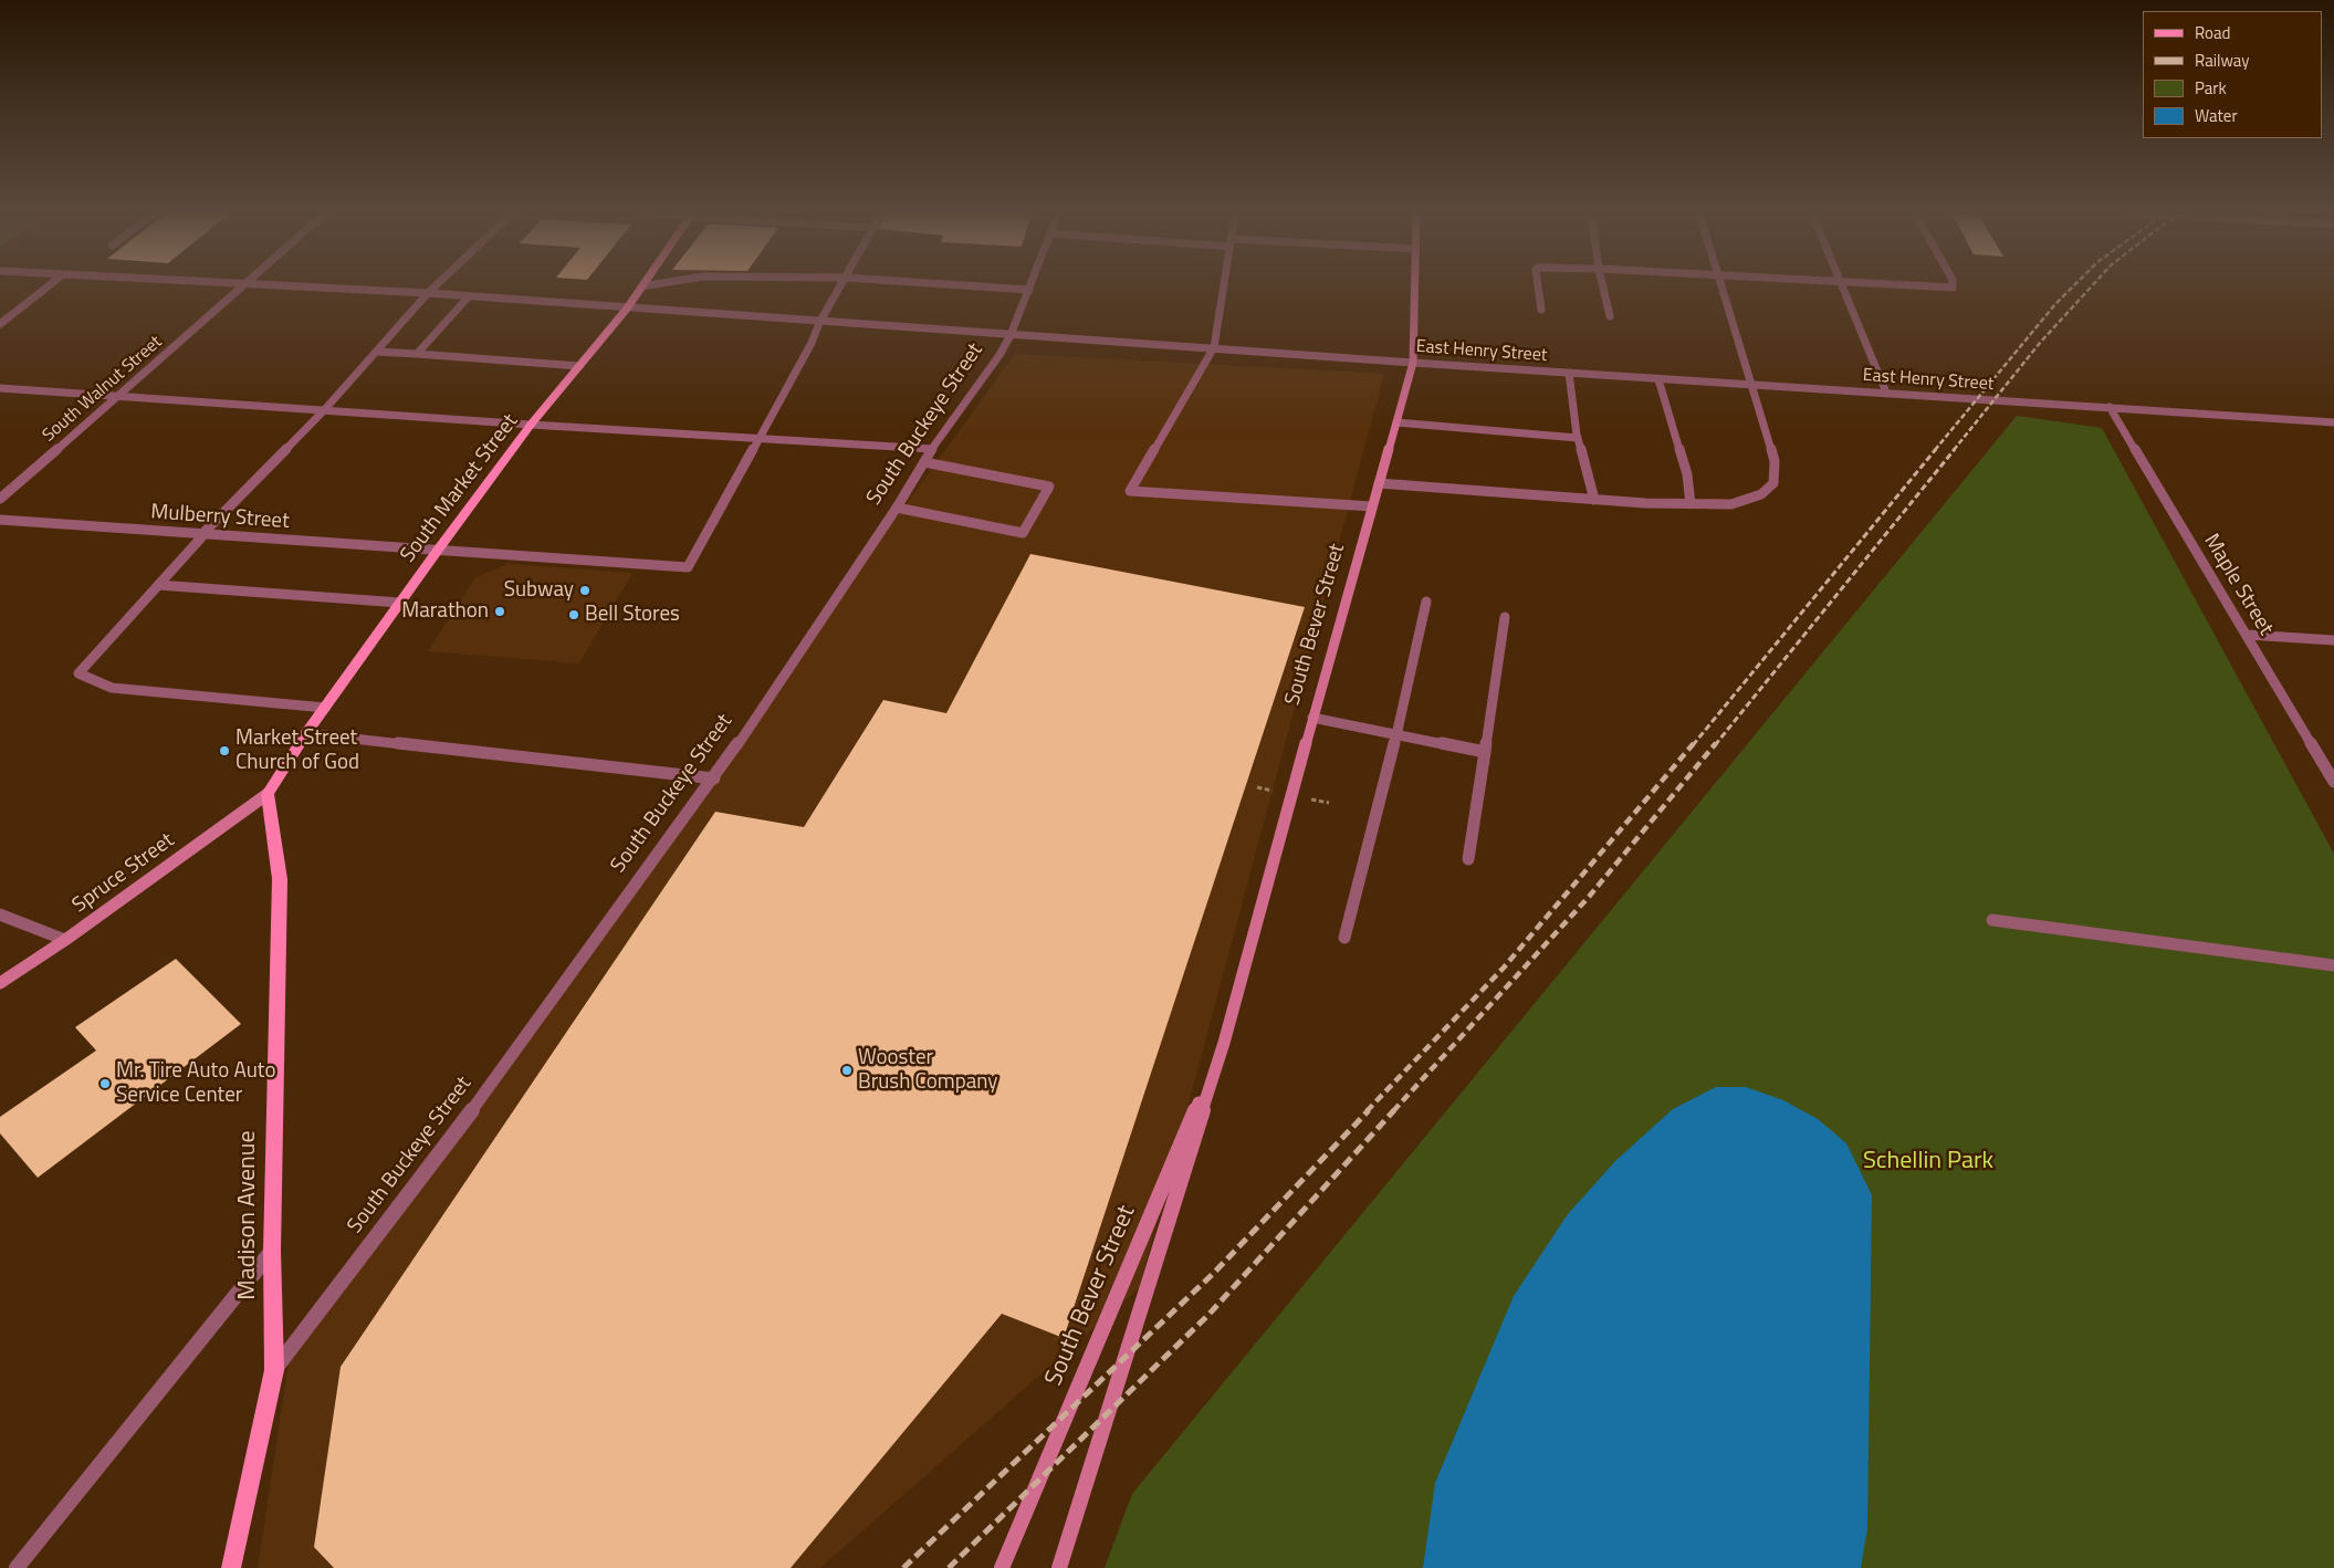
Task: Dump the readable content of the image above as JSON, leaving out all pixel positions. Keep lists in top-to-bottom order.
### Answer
{
  "streets": {
    "main road": [
      "South Market Street",
      "South Bever Street",
      "Spruce Street",
      "Madison Avenue"
    ],
    "street": [
      "East Henry Street",
      "South Walnut Street",
      "South Buckeye Street",
      "Mulberry Street",
      "Maple Street"
    ]
  },
  "crossings": [
    ["East Henry Street", "South Buckeye Street"],
    ["East Henry Street", "South Market Street"],
    ["East Henry Street", "Maple Street"],
    ["East Henry Street", "South Bever Street"],
    ["South Buckeye Street", "Madison Avenue"],
    ["South Market Street", "Mulberry Street"],
    ["South Market Street", "Spruce Street"],
    ["South Market Street", "Madison Avenue"],
    ["Spruce Street", "Madison Avenue"]
  ],
  "parks": ["Schellin Park"],
  "places": [
    "Subway",
    "Marathon",
    "Bell Stores",
    "Market Street Church of God",
    "Wooster Brush Company",
    "Mr. Tire Auto Auto Service Center"
  ],
  "legend": [
    "Road",
    "Railway",
    "Park",
    "Water"
  ]
}
